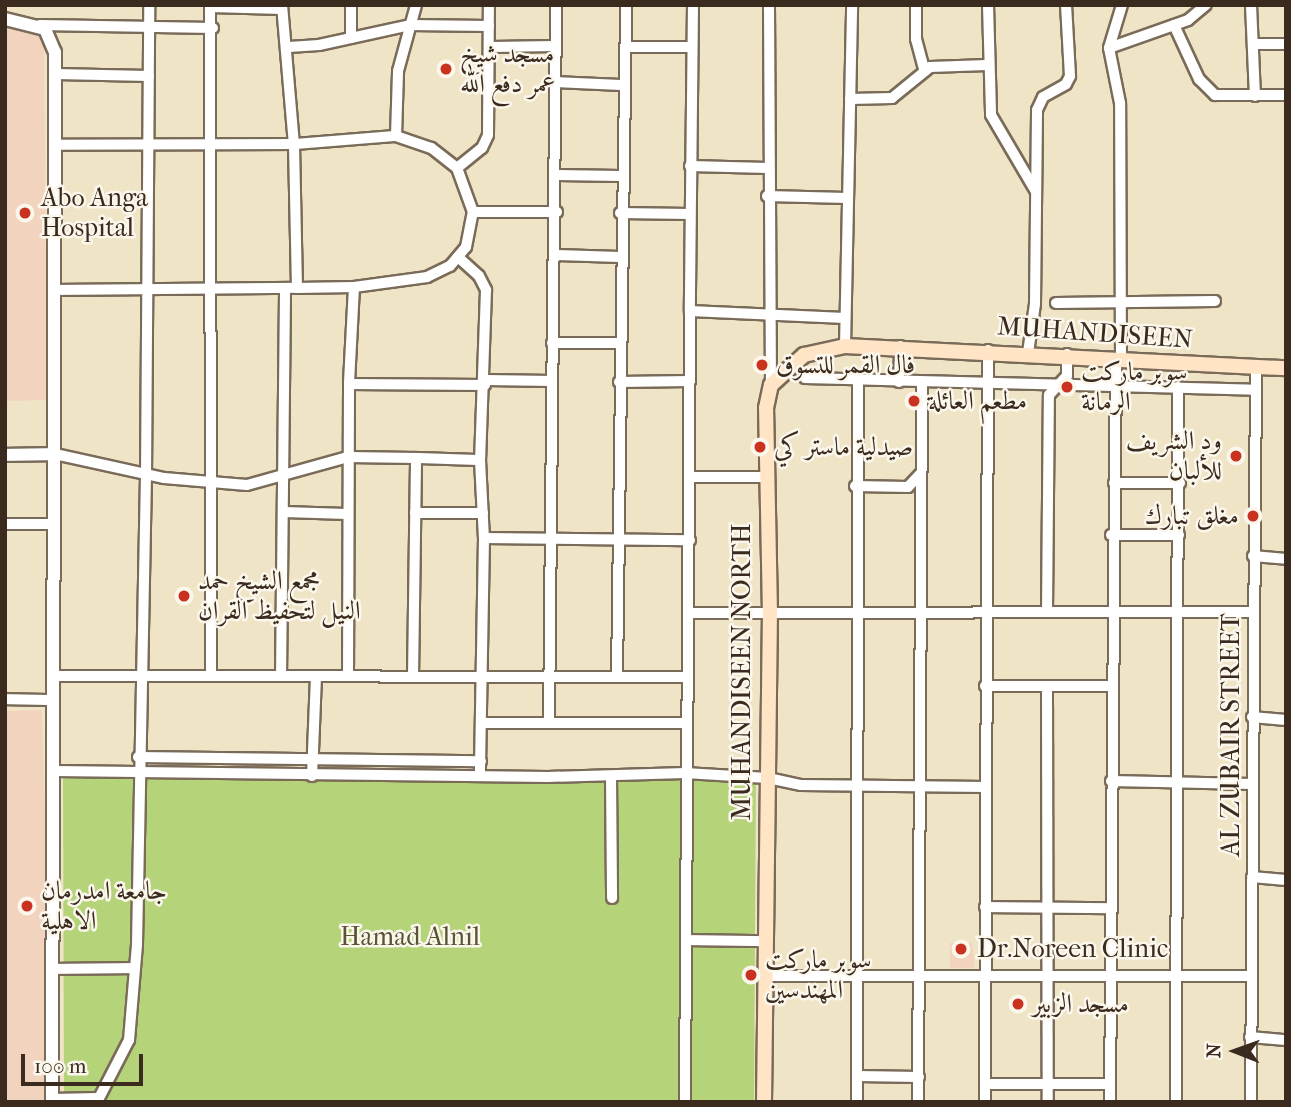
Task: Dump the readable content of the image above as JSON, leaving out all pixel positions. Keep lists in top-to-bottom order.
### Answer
{
  "streets": {
    "main road": ["MUHANDISEEN", "MUHANDISEEN NORTH"],
    "street": ["AL ZUBAIR STREET"]
  },
  "crossings": [
    ["MUHANDISEEN", "AL ZUBAIR STREET"]
  ],
  "parks": ["Hamad Alnil"],
  "places": [
    "مسجد شيخ عمر دفع الله",
    "Abo Anga Hospital",
    "فال القمر للتسوق",
    "سوبر ماركت الرمانة",
    "مطعم العائلة",
    "صيدلية ماستر كي",
    "ود الشريف للألبان",
    "مغلق تبارك",
    "مجمع الشيخ حمد النيل لتحفيظ القران",
    "جامعة امدرمان الاهلية",
    "Dr.Noreen Clinic",
    "سوبر ماركت المهندسين",
    "مسجد الزبير"
  ],
  "scale_bar": "100 m",
  "north": "left"
}
